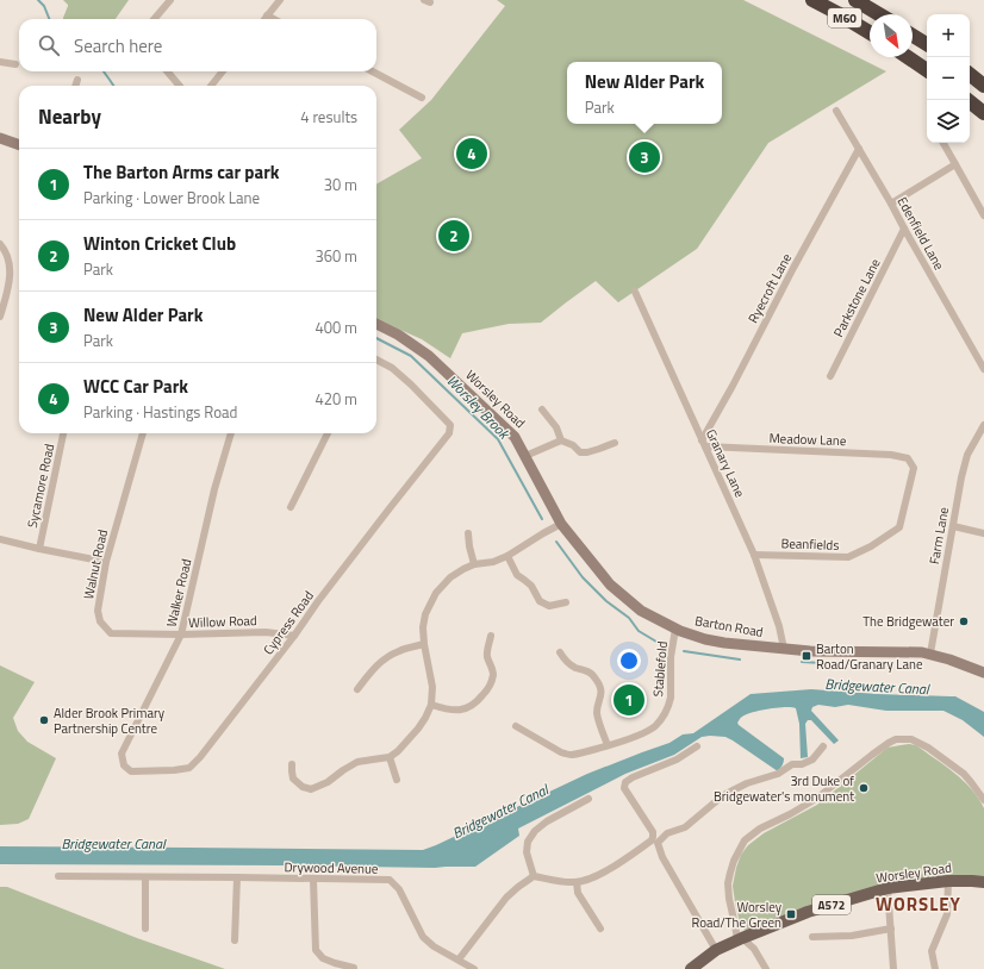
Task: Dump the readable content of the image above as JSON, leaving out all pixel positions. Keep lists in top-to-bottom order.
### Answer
{
  "streets": {
    "highway": ["M60"],
    "main road": ["Worsley Road", "Barton Road", "A572"],
    "street": [
      "Edenfield Lane",
      "Ryecroft Lane",
      "Parkstone Lane",
      "Meadow Lane",
      "Granary Lane",
      "Sycamore Road",
      "Farm Lane",
      "Beanfields",
      "Walnut Road",
      "Walker Road",
      "Willow Road",
      "Cypress Road",
      "Stablefold",
      "Drywood Avenue"
    ]
  },
  "crossings": [
    ["Edenfield Lane", "Ryecroft Lane"],
    ["Edenfield Lane", "Parkstone Lane"],
    ["Ryecroft Lane", "Meadow Lane"],
    ["Ryecroft Lane", "Granary Lane"],
    ["Worsley Road", "Barton Road"],
    ["Meadow Lane", "Granary Lane"],
    ["Meadow Lane", "Beanfields"],
    ["Granary Lane", "Beanfields"],
    ["Granary Lane", "Barton Road"],
    ["Farm Lane", "Barton Road"],
    ["Walnut Road", "Walker Road"],
    ["Walnut Road", "Willow Road"],
    ["Walker Road", "Willow Road"],
    ["Walker Road", "Cypress Road"],
    ["Willow Road", "Cypress Road"],
    ["Barton Road", "Stablefold"]
  ],
  "districts": ["WORSLEY"],
  "water": ["Worsley Brook", "Bridgewater Canal"],
  "places": {
    "other": ["The Bridgewater", "Alder Brook Primary Partnership Centre", "3rd Duke of Bridgewater's monument"],
    "transit": ["Barton Road/Granary Lane", "Worsley Road/The Green"]
  },
  "north": "bottom right",
  "page": {
    "map_buttons": ["+", "−"],
    "search": "Search here",
    "popup": ["New Alder Park", "Park"],
    "heading": ["Nearby", "4 results"],
    "pins": [
      "4",
      "3",
      "2",
      "1"
    ],
    "list": [
      {
        "mark": "1",
        "name": "The Barton Arms car park",
        "note": "Parking · Lower Brook Lane",
        "value": "30 m"
      },
      {
        "mark": "2",
        "name": "Winton Cricket Club",
        "note": "Park",
        "value": "360 m"
      },
      {
        "mark": "3",
        "name": "New Alder Park",
        "note": "Park",
        "value": "400 m"
      },
      {
        "mark": "4",
        "name": "WCC Car Park",
        "note": "Parking · Hastings Road",
        "value": "420 m"
      }
    ]
  }
}
